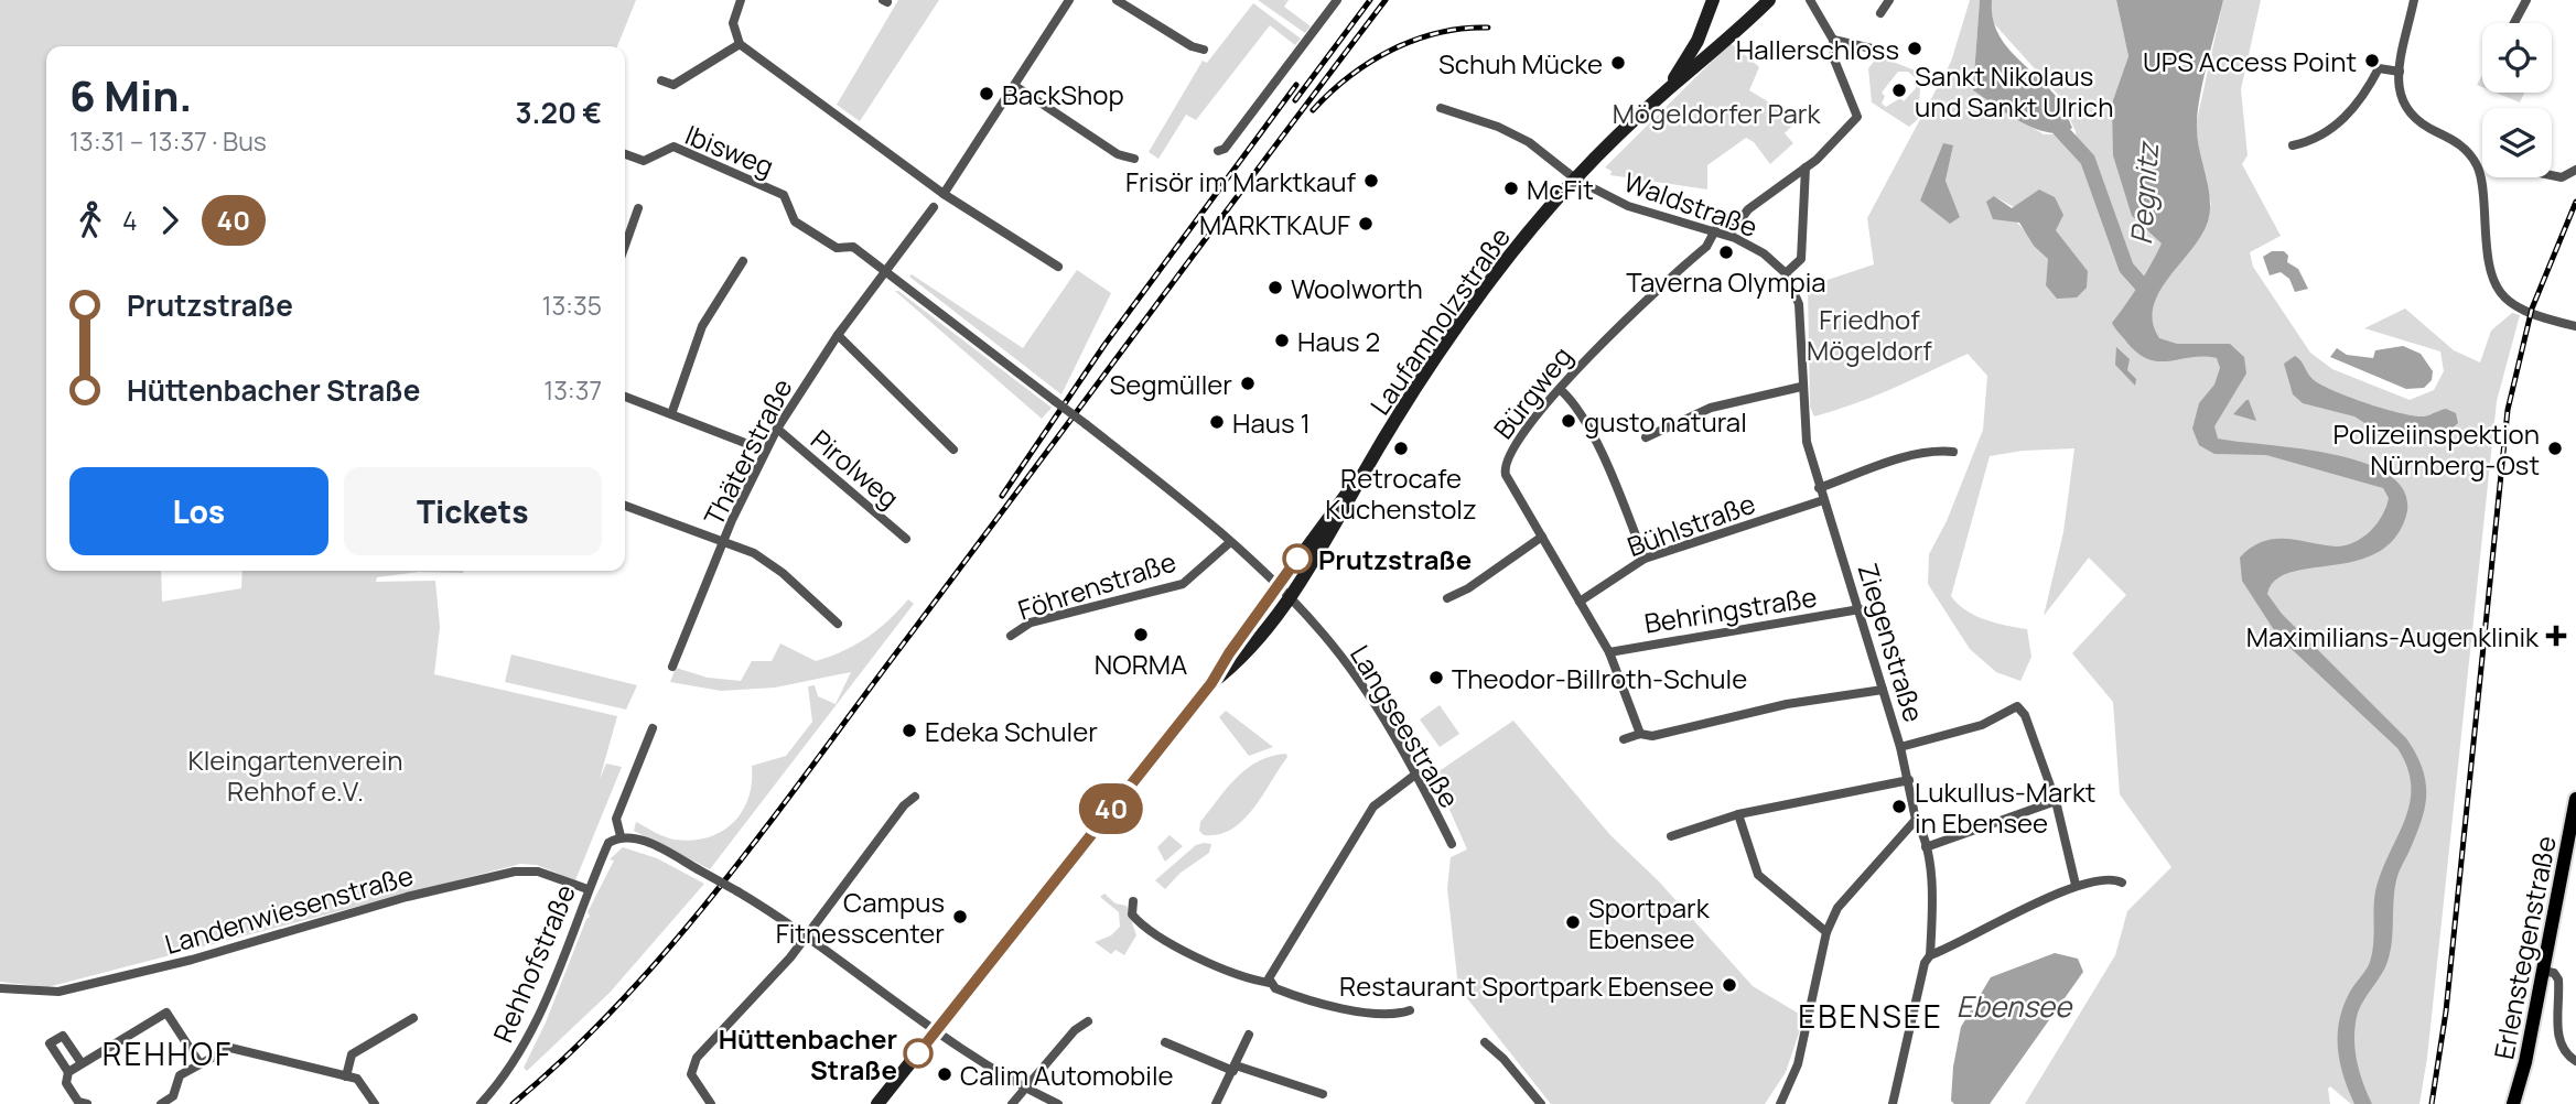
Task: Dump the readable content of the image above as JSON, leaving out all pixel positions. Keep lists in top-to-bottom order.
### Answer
{
  "streets": {
    "main road": ["Laufamholzstraße", "Erlenstegenstraße"],
    "street": [
      "Ibisweg",
      "Waldstraße",
      "Bürgweg",
      "Thäterstraße",
      "Pirolweg",
      "Bühlstraße",
      "Föhrenstraße",
      "Behringstraße",
      "Ziegenstraße",
      "Langseestraße",
      "Landenwiesenstraße",
      "Rehhofstraße"
    ]
  },
  "crossings": [
    ["Ibisweg", "Thäterstraße"],
    ["Waldstraße", "Laufamholzstraße"],
    ["Waldstraße", "Bürgweg"],
    ["Waldstraße", "Ziegenstraße"],
    ["Laufamholzstraße", "Langseestraße"],
    ["Bürgweg", "Bühlstraße"],
    ["Bürgweg", "Behringstraße"],
    ["Thäterstraße", "Pirolweg"],
    ["Bühlstraße", "Ziegenstraße"],
    ["Behringstraße", "Ziegenstraße"],
    ["Landenwiesenstraße", "Rehhofstraße"]
  ],
  "districts": ["EBENSEE", "REHHOF"],
  "water": ["Pegnitz", "Ebensee"],
  "parks": ["Mögeldorfer Park", "Friedhof Mögeldorf", "Kleingartenverein Rehhof e.V."],
  "places": {
    "other": [
      "Hallerschloss",
      "UPS Access Point",
      "Schuh Mücke",
      "Sankt Nikolaus und Sankt Ulrich",
      "BackShop",
      "Frisör im Marktkauf",
      "McFit",
      "MARKTKAUF",
      "Taverna Olympia",
      "Woolworth",
      "Haus 2",
      "Segmüller",
      "gusto natural",
      "Haus 1",
      "Retrocafe Kuchenstolz",
      "Polizeiinspektion Nürnberg-Ost",
      "Prutzstraße",
      "NORMA",
      "Theodor-Billroth-Schule",
      "Edeka Schuler",
      "Lukullus-Markt in Ebensee",
      "Campus Fitnesscenter",
      "Sportpark Ebensee",
      "Restaurant Sportpark Ebensee",
      "Hüttenbacher Straße",
      "Calim Automobile"
    ],
    "health": ["Maximilians-Augenklinik"]
  },
  "lines": ["bus line 40"],
  "page": {
    "on_map": "40",
    "heading": ["6 Min.", "13:31 – 13:37 · Bus", "3.20 €"],
    "legs": ["4", "40"],
    "list": [
      {
        "name": "Prutzstraße",
        "value": "13:35"
      },
      {
        "name": "Hüttenbacher Straße",
        "value": "13:37"
      }
    ],
    "buttons": ["Los", "Tickets"]
  }
}
